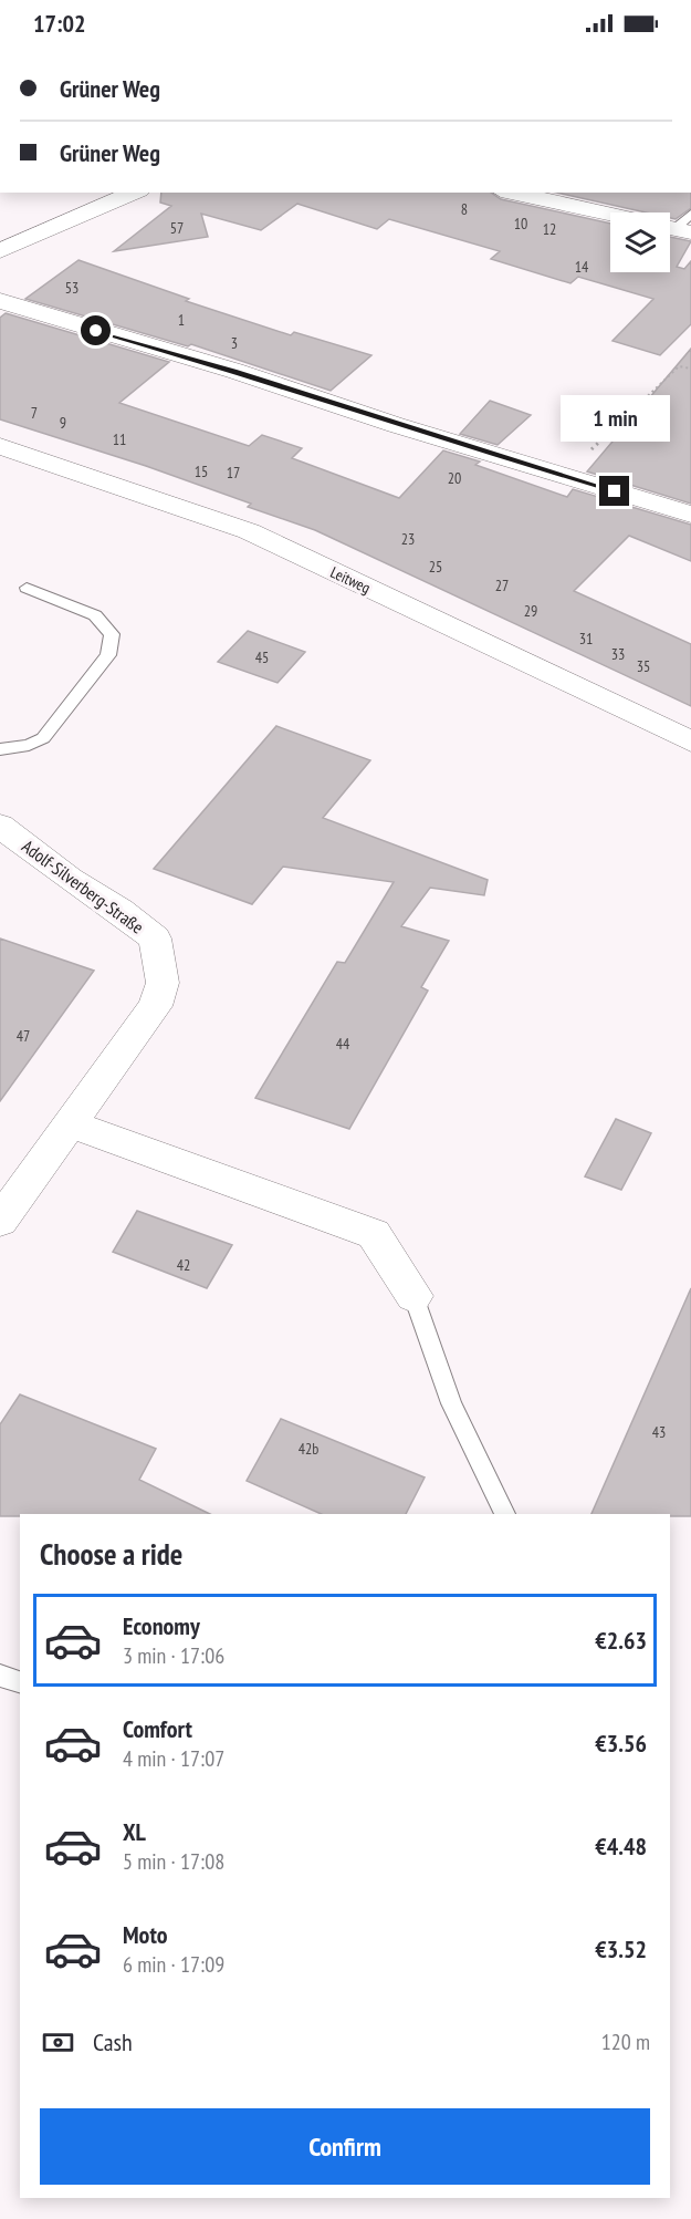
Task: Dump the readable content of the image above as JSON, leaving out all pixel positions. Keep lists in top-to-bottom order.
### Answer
{
  "streets": {
    "street": ["Leitweg", "Adolf-Silverberg-Straße"]
  },
  "house_numbers": [
    "8",
    "10",
    "57",
    "12",
    "14",
    "53",
    "1",
    "3",
    "7",
    "9",
    "11",
    "15",
    "17",
    "20",
    "23",
    "25",
    "27",
    "29",
    "31",
    "33",
    "45",
    "35",
    "47",
    "44",
    "42",
    "43",
    "42b"
  ],
  "page": {
    "status": "17:02",
    "banner": ["Grüner Weg", "Grüner Weg"],
    "bubble": "1 min",
    "heading": "Choose a ride",
    "list": [
      {
        "name": "Economy",
        "note": "3 min · 17:06",
        "value": "€2.63"
      },
      {
        "name": "Comfort",
        "note": "4 min · 17:07",
        "value": "€3.56"
      },
      {
        "name": "XL",
        "note": "5 min · 17:08",
        "value": "€4.48"
      },
      {
        "name": "Moto",
        "note": "6 min · 17:09",
        "value": "€3.52"
      }
    ],
    "pay": ["Cash", "120 m"],
    "buttons": "Confirm"
  }
}
